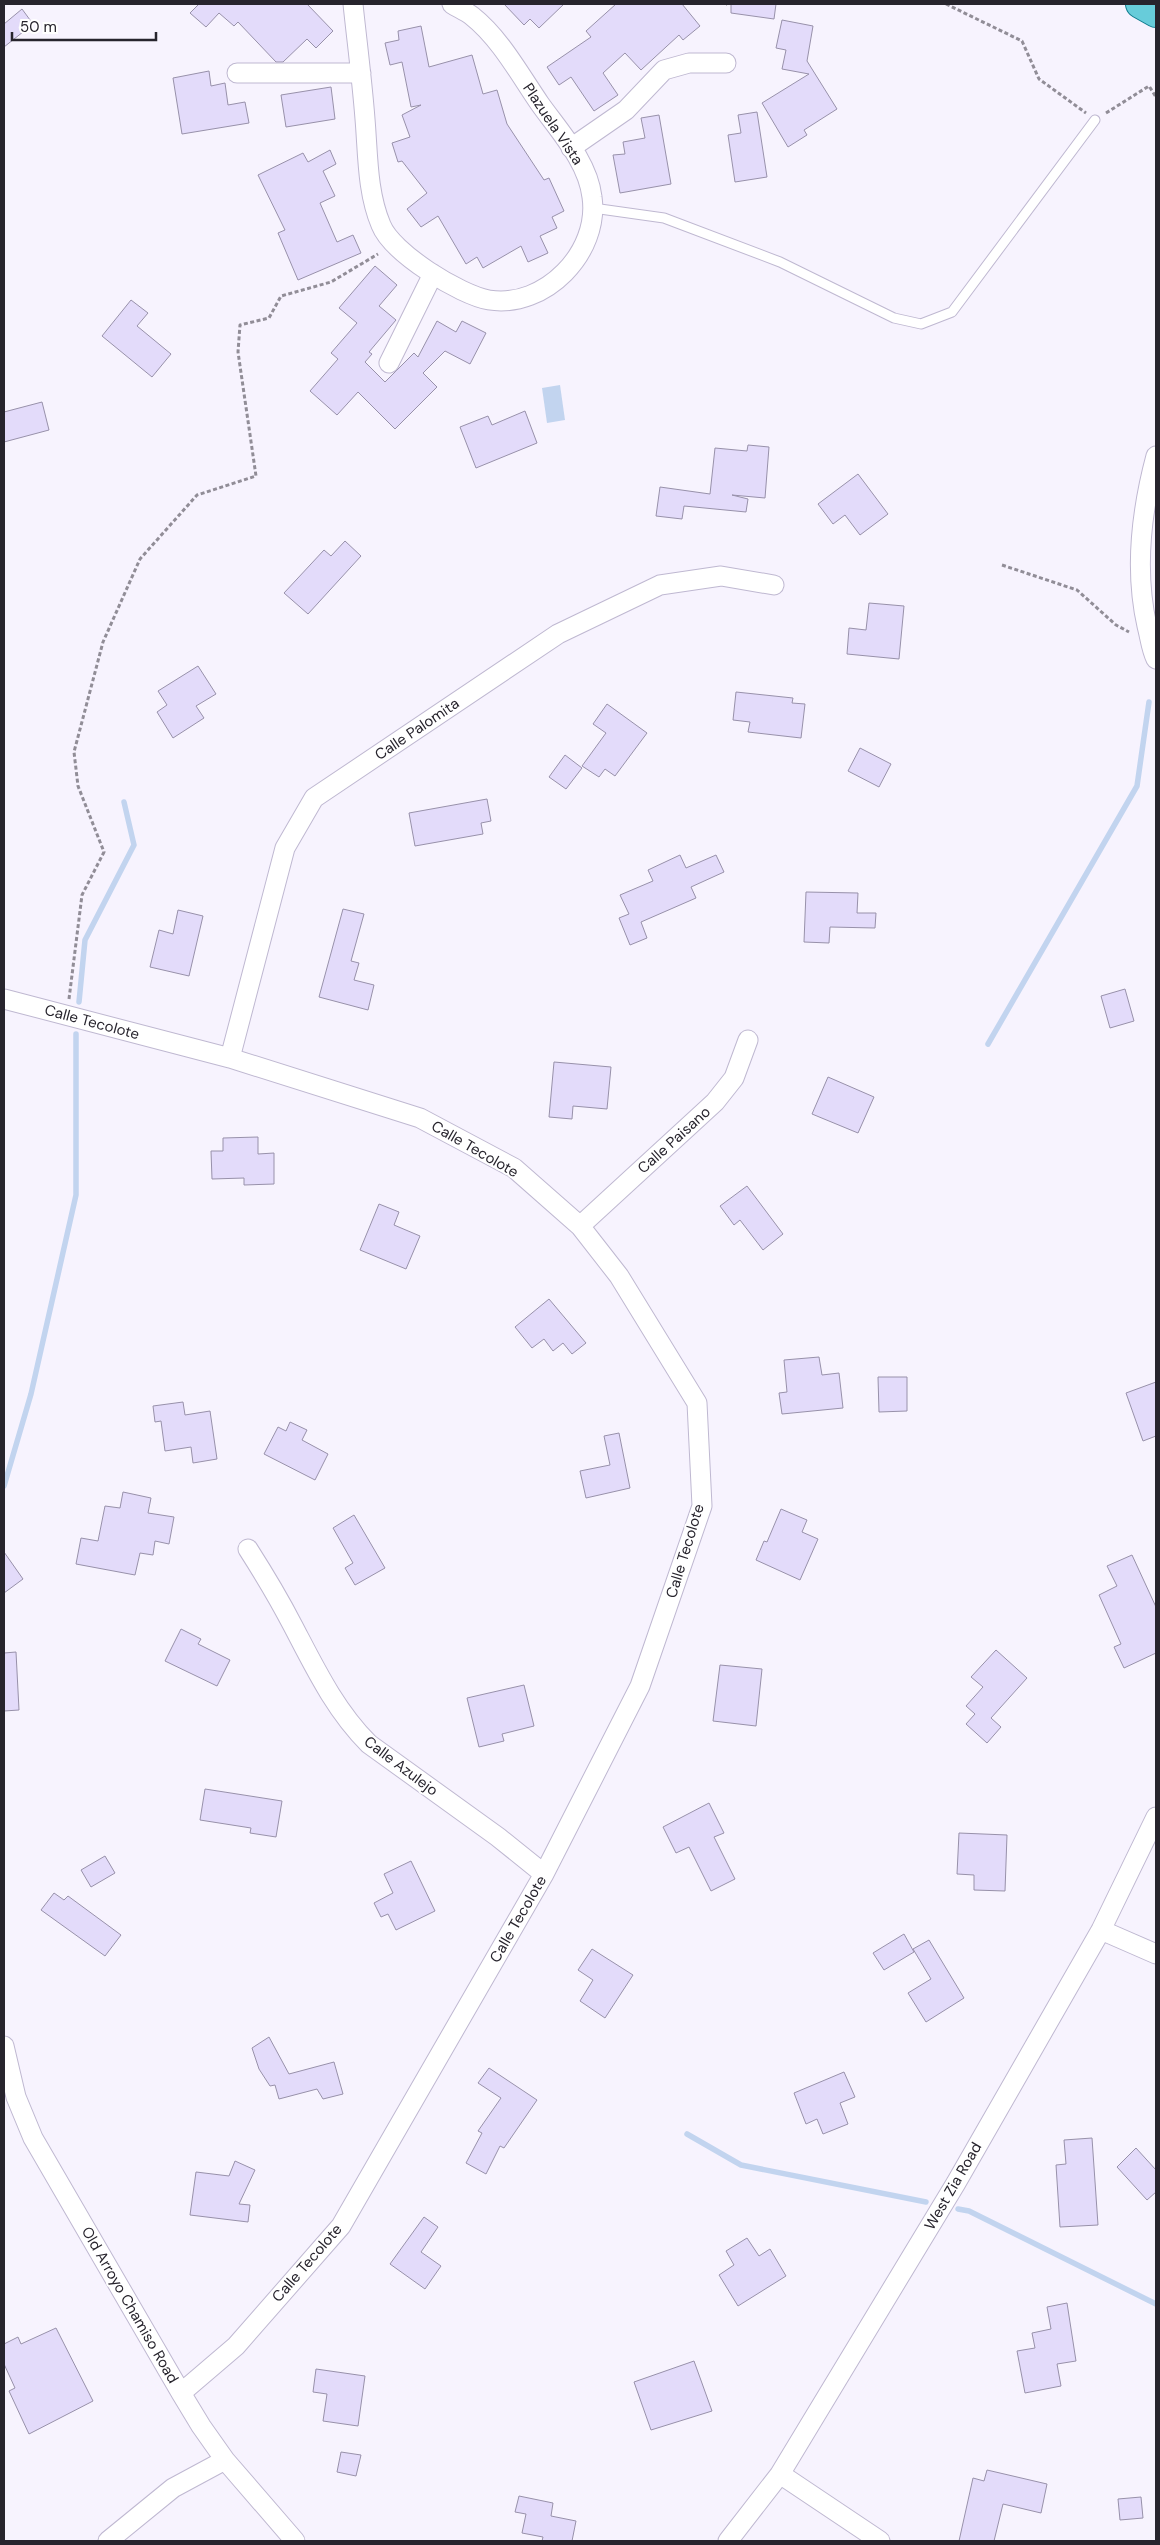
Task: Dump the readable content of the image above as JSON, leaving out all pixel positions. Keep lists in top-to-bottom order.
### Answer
{
  "streets": {
    "street": [
      "Plazuela Vista",
      "Calle Palomita",
      "Calle Tecolote",
      "Calle Paisano",
      "Calle Azulejo",
      "West Zia Road",
      "Old Arroyo Chamiso Road"
    ]
  },
  "crossings": [
    ["Calle Palomita", "Calle Tecolote"],
    ["Calle Tecolote", "Calle Paisano"],
    ["Calle Tecolote", "Calle Azulejo"],
    ["Calle Tecolote", "Old Arroyo Chamiso Road"]
  ],
  "scale_bar": "50 m"
}
